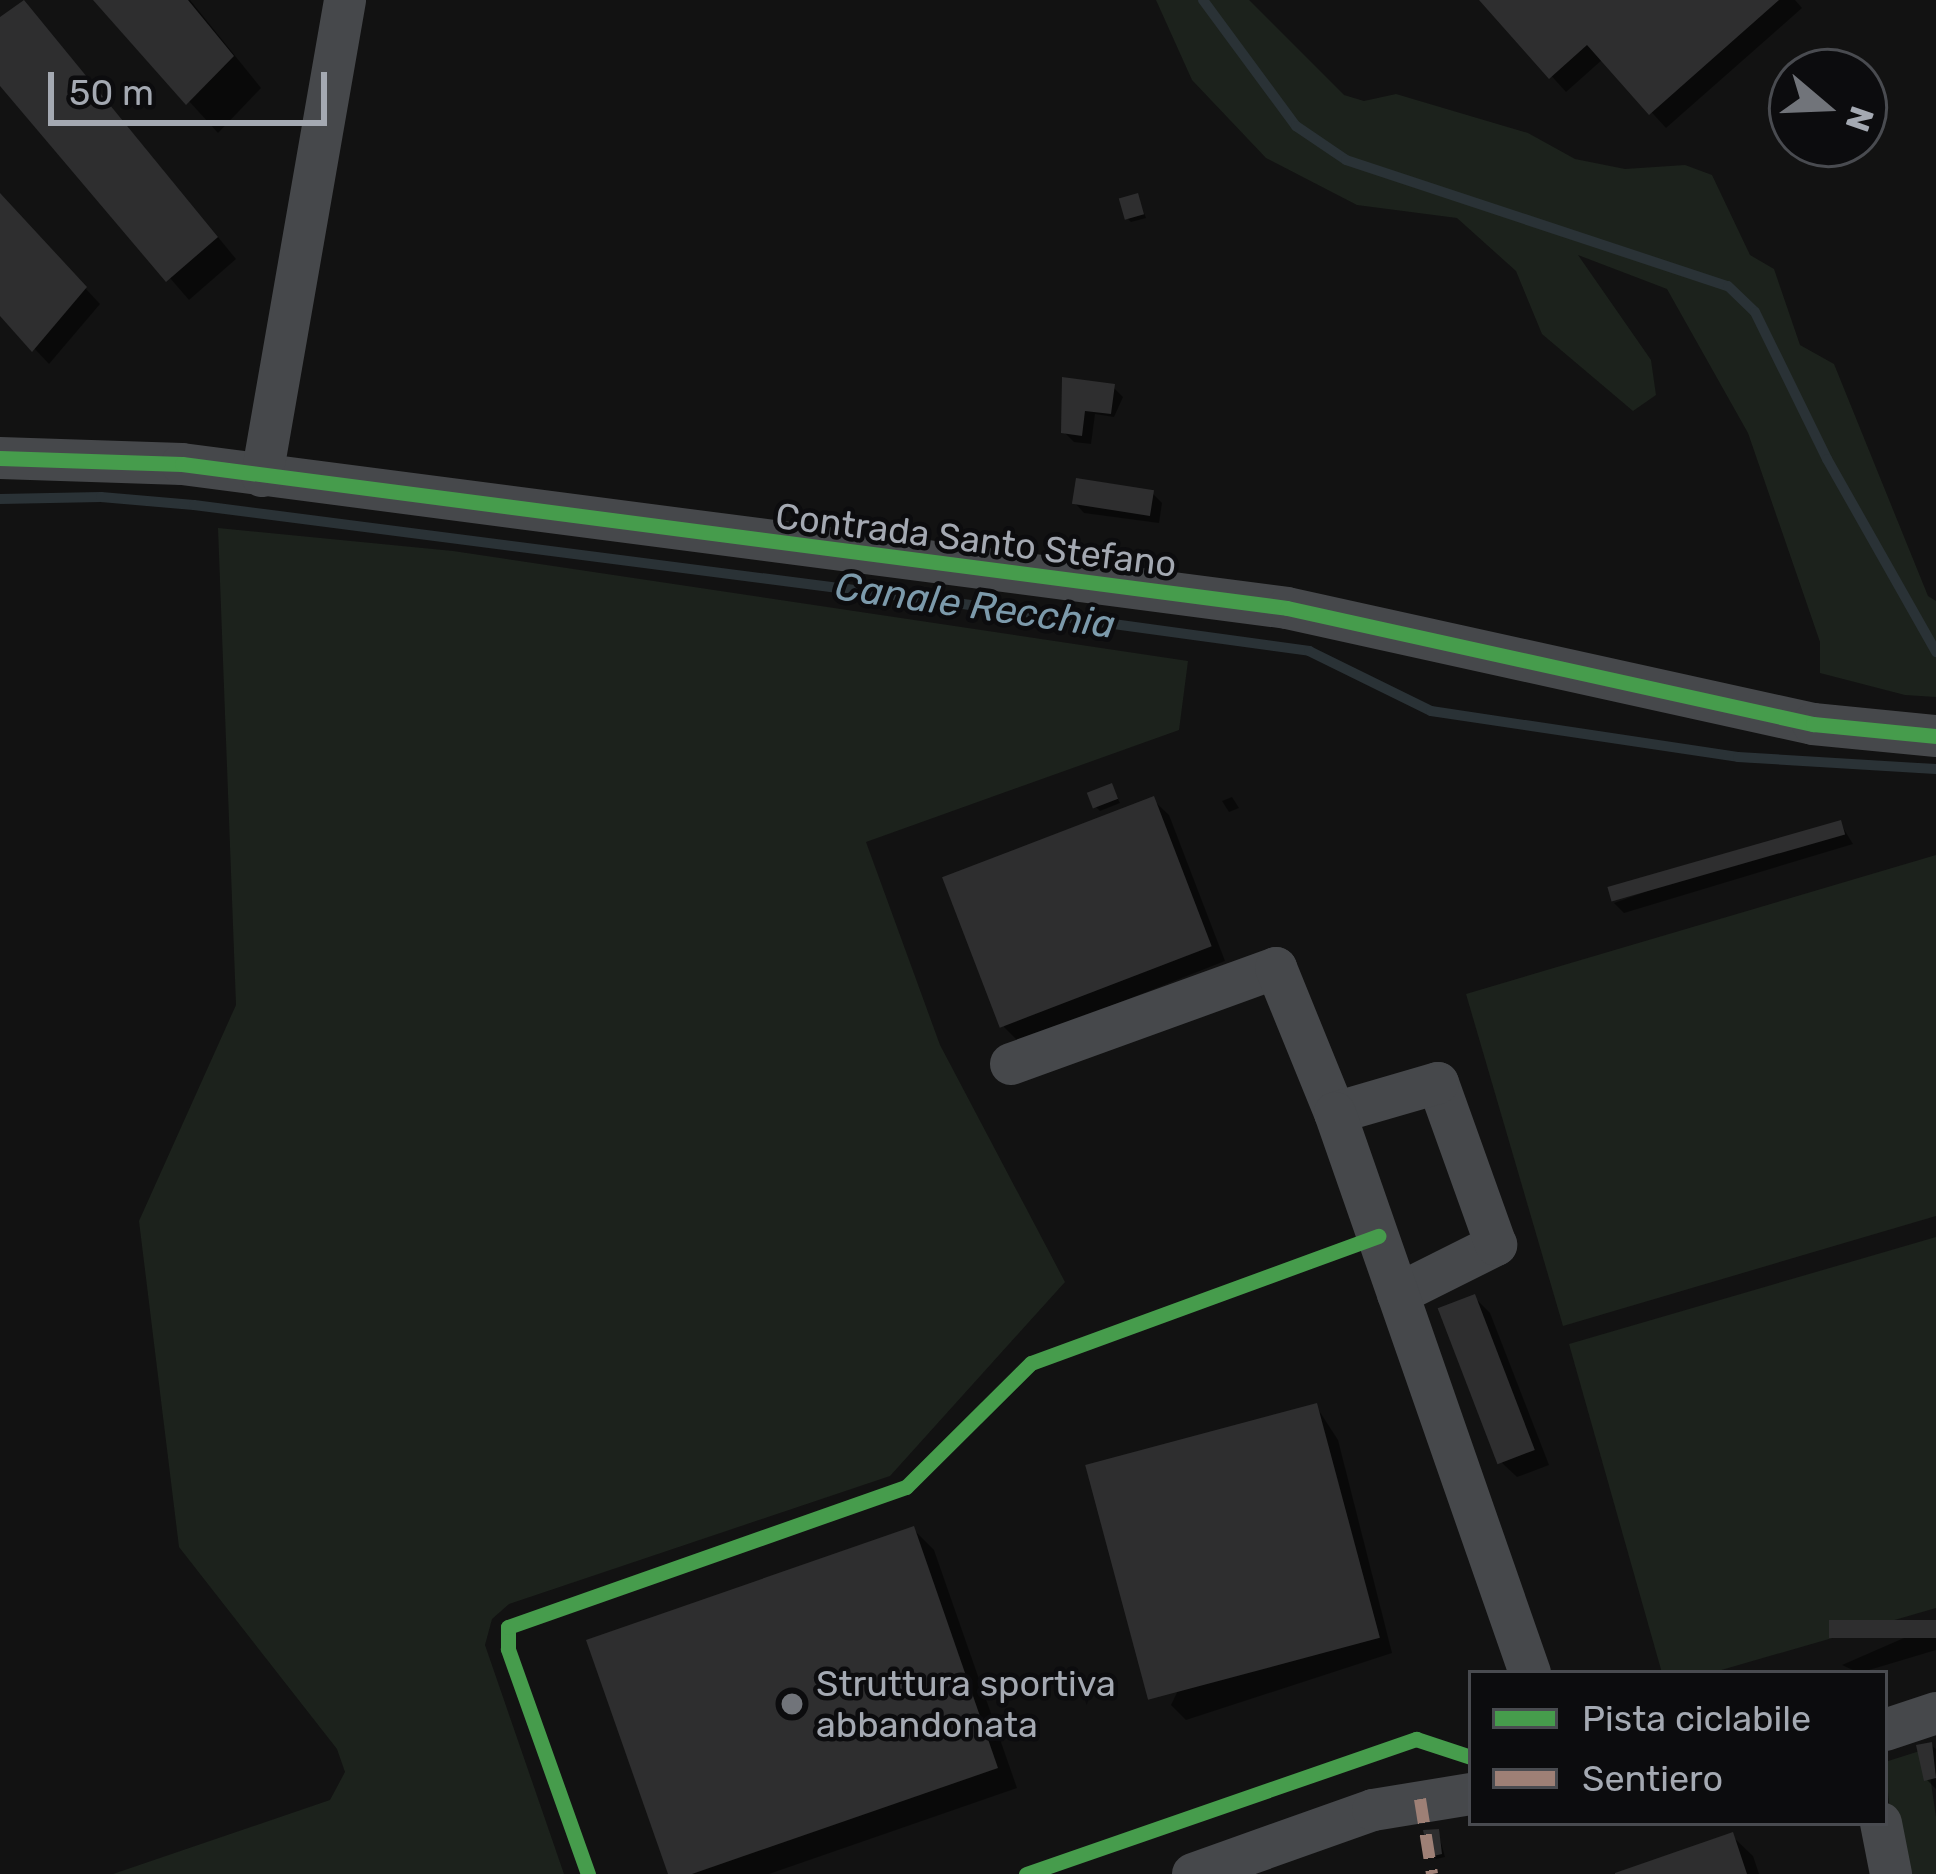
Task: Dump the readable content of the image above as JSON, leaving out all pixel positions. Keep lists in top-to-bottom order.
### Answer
{
  "streets": {
    "street": ["Contrada Santo Stefano"]
  },
  "water": ["Canale Recchia"],
  "places": ["Struttura sportiva abbandonata"],
  "legend": ["Pista ciclabile", "Sentiero"],
  "scale_bar": "50 m",
  "north": "right"
}
